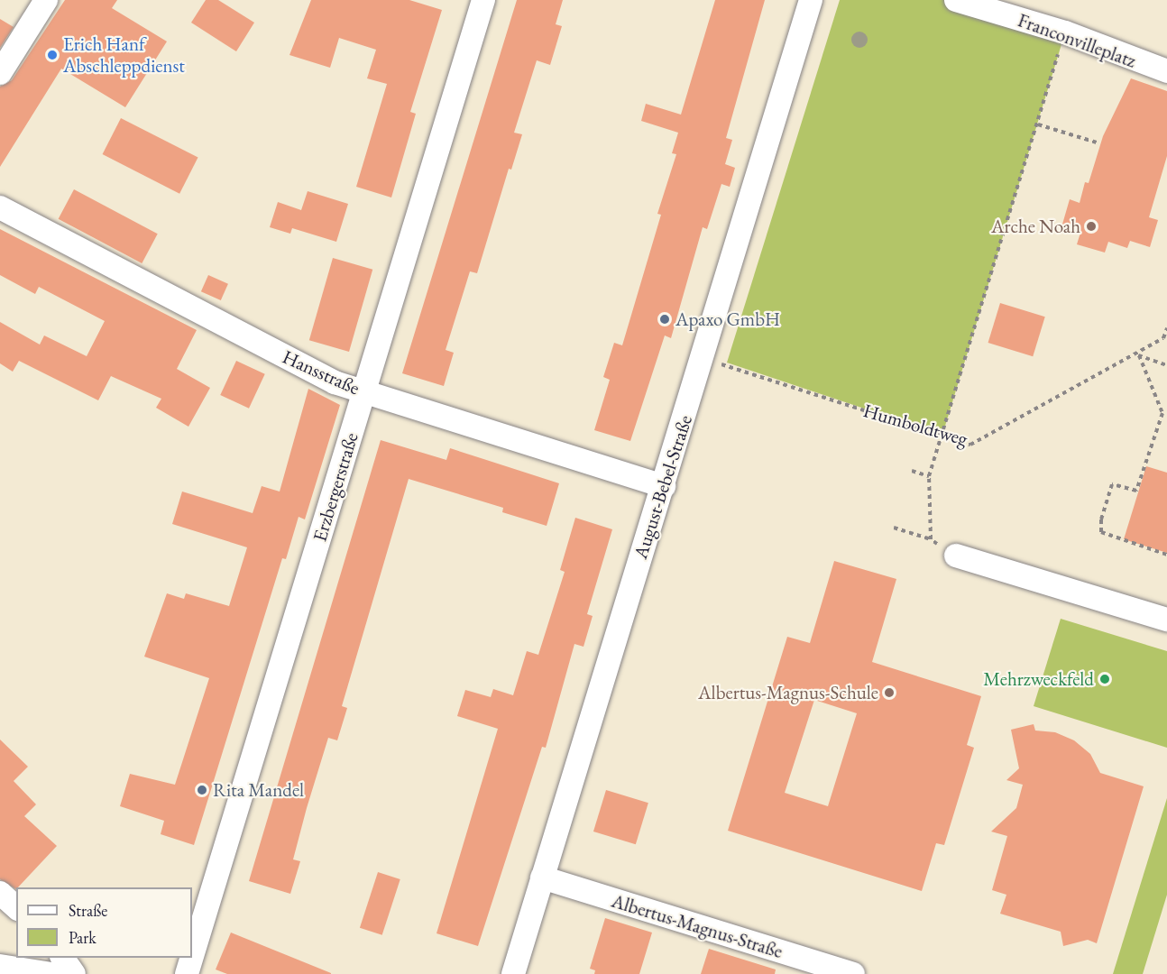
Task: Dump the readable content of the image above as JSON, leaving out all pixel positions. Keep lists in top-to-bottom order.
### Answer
{
  "streets": {
    "street": [
      "Franconvilleplatz",
      "Hansstraße",
      "Erzbergerstraße",
      "August-Bebel-Straße",
      "Albertus-Magnus-Straße"
    ],
    "path": ["Humboldtweg"]
  },
  "crossings": [
    ["Hansstraße", "Erzbergerstraße"],
    ["Hansstraße", "August-Bebel-Straße"],
    ["Humboldtweg", "August-Bebel-Straße"],
    ["August-Bebel-Straße", "Albertus-Magnus-Straße"]
  ],
  "places": [
    "Erich Hanf Abschleppdienst",
    "Arche Noah",
    "Apaxo GmbH",
    "Mehrzweckfeld",
    "Albertus-Magnus-Schule",
    "Rita Mandel"
  ],
  "legend": ["Straße", "Park"]
}
